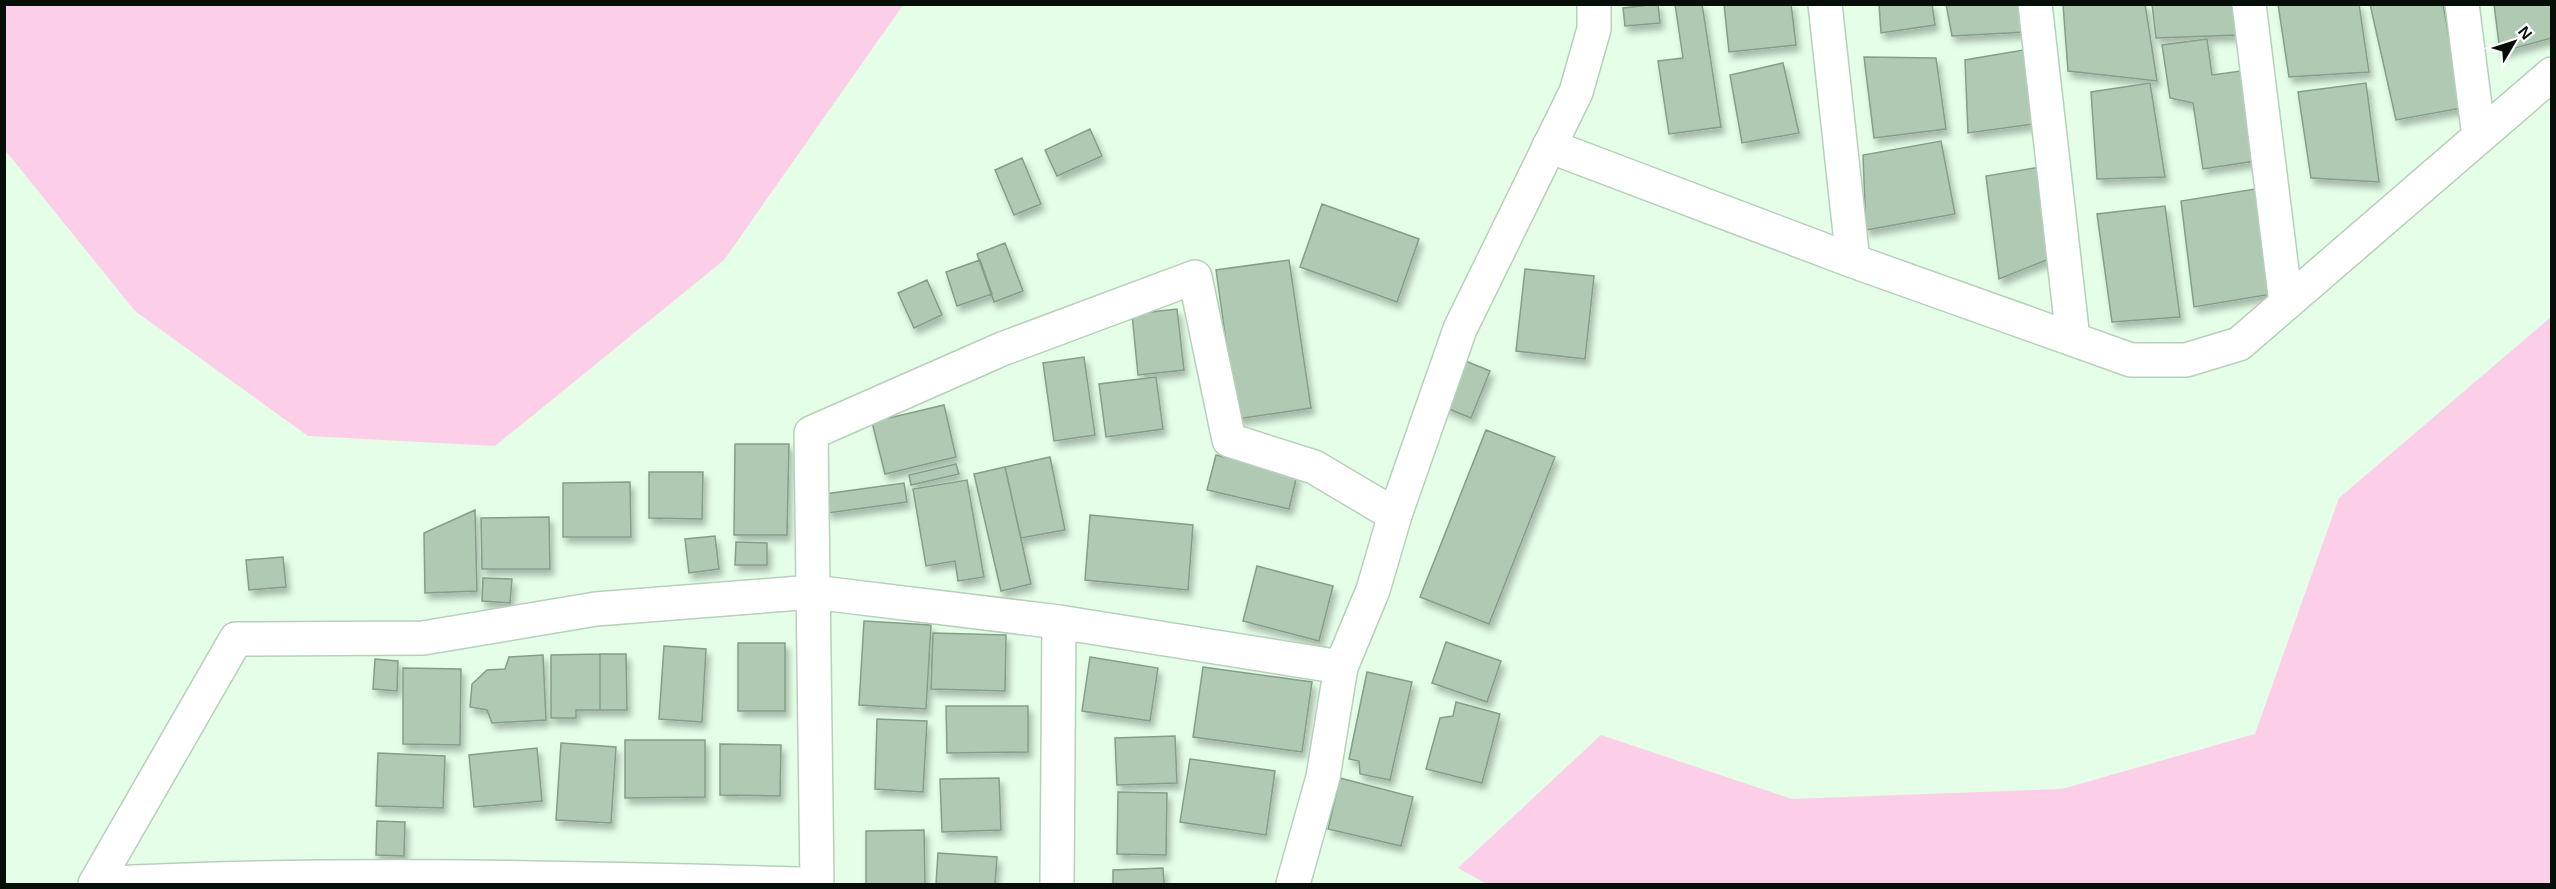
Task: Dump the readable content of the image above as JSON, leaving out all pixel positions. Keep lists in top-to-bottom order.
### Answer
{
  "north": "top right"
}
